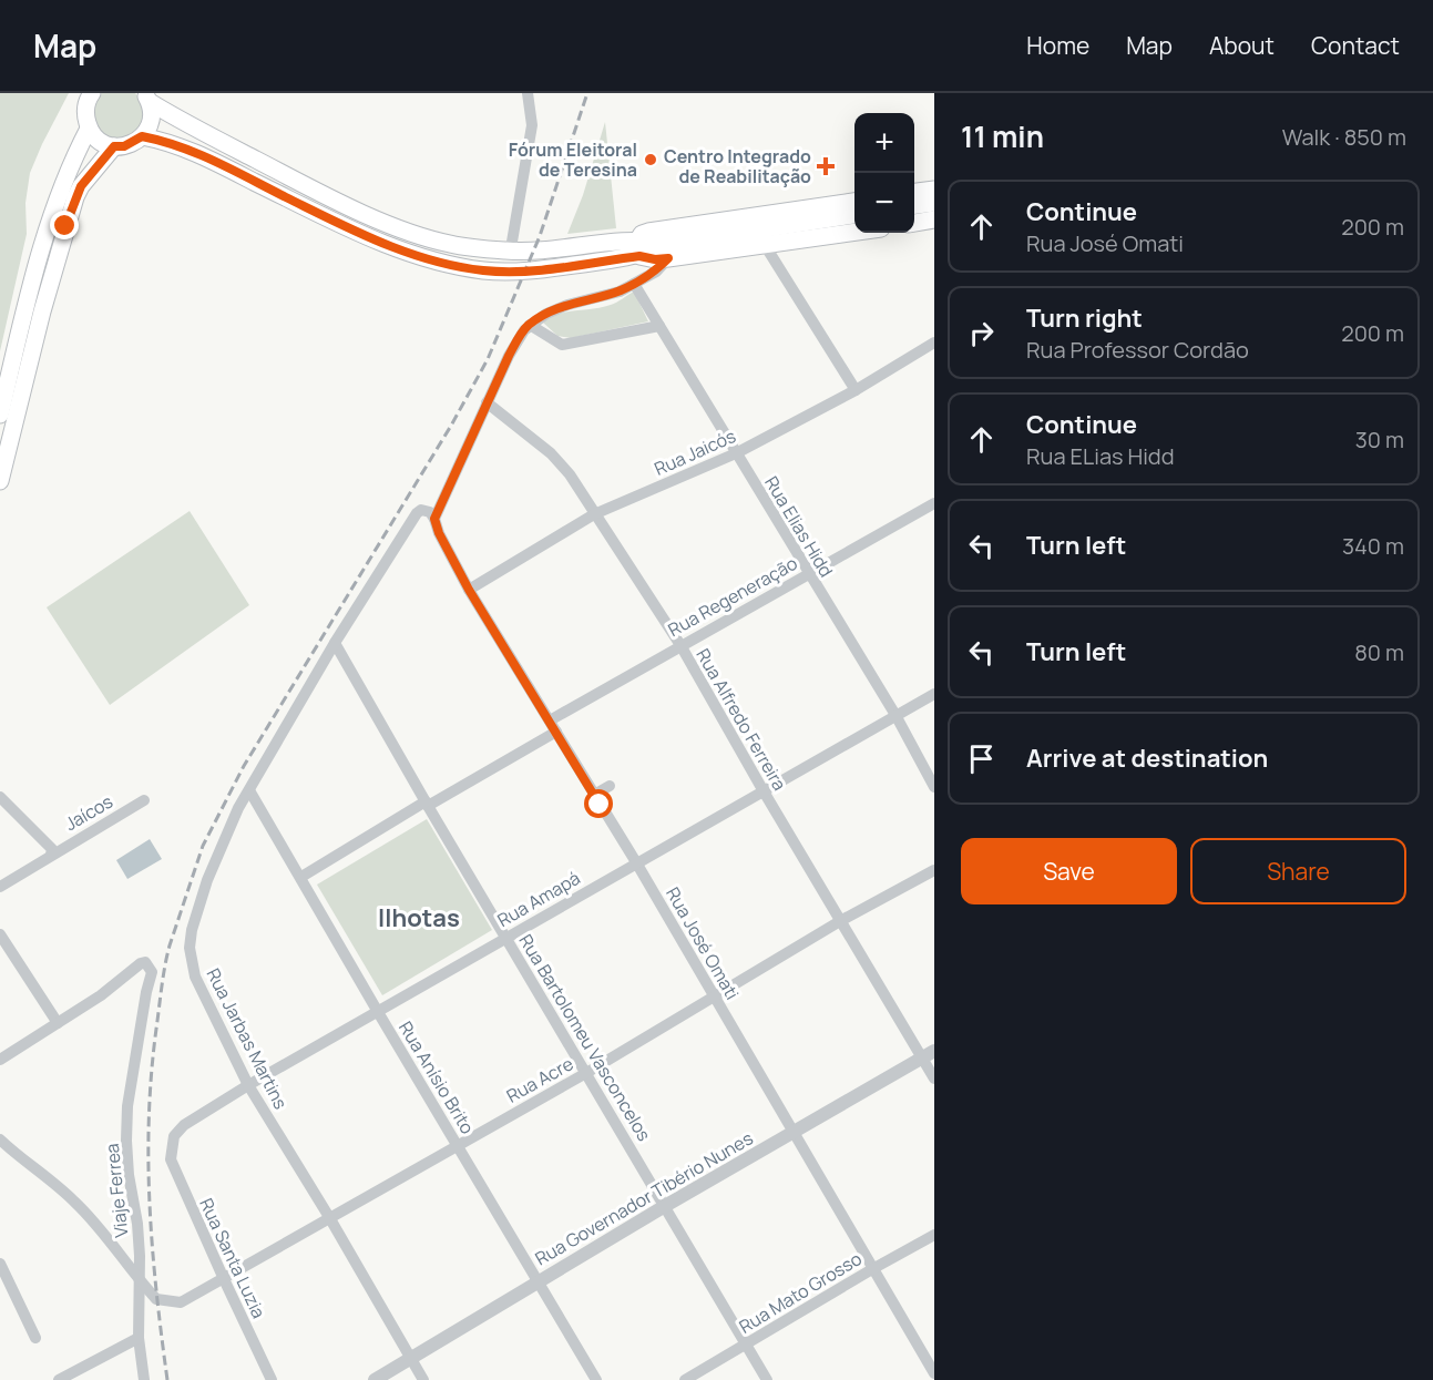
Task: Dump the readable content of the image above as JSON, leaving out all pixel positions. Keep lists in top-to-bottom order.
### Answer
{
  "streets": {
    "street": [
      "Rua Jaicós",
      "Rua Elias Hidd",
      "Rua Regeneração",
      "Rua Alfredo Ferreira",
      "Jaícos",
      "Rua Amapá",
      "Rua José Omati",
      "Rua Bartolomeu Vasconcelos",
      "Rua Jarbas Martins",
      "Rua Anísio Brito",
      "Rua Acre",
      "Viaje Ferrea",
      "Rua Governador Tibério Nunes",
      "Rua Santa Luzia",
      "Rua Mato Grosso"
    ]
  },
  "crossings": [
    ["Rua Jaicós", "Rua Elias Hidd"],
    ["Rua Jaicós", "Rua Alfredo Ferreira"],
    ["Rua Jaicós", "Rua José Omati"],
    ["Rua Elias Hidd", "Rua Regeneração"],
    ["Rua Elias Hidd", "Rua Amapá"],
    ["Rua Regeneração", "Rua Alfredo Ferreira"],
    ["Rua Regeneração", "Rua José Omati"],
    ["Rua Alfredo Ferreira", "Rua Amapá"],
    ["Rua Alfredo Ferreira", "Rua Acre"],
    ["Rua Alfredo Ferreira", "Rua Governador Tibério Nunes"],
    ["Rua Amapá", "Rua José Omati"],
    ["Rua Amapá", "Rua Bartolomeu Vasconcelos"],
    ["Rua Amapá", "Rua Jarbas Martins"],
    ["Rua Amapá", "Rua Anísio Brito"],
    ["Rua Amapá", "Rua Santa Luzia"],
    ["Rua José Omati", "Rua Jarbas Martins"],
    ["Rua José Omati", "Rua Acre"],
    ["Rua José Omati", "Rua Governador Tibério Nunes"],
    ["Rua José Omati", "Rua Mato Grosso"],
    ["Rua Bartolomeu Vasconcelos", "Rua Jarbas Martins"],
    ["Rua Bartolomeu Vasconcelos", "Rua Acre"],
    ["Rua Bartolomeu Vasconcelos", "Rua Governador Tibério Nunes"],
    ["Rua Bartolomeu Vasconcelos", "Rua Mato Grosso"],
    ["Rua Jarbas Martins", "Rua Anísio Brito"],
    ["Rua Jarbas Martins", "Rua Acre"],
    ["Rua Jarbas Martins", "Rua Governador Tibério Nunes"],
    ["Rua Anísio Brito", "Rua Acre"],
    ["Rua Anísio Brito", "Rua Governador Tibério Nunes"],
    ["Rua Acre", "Viaje Ferrea"],
    ["Rua Acre", "Rua Santa Luzia"]
  ],
  "districts": ["Ilhotas"],
  "places": {
    "other": ["Fórum Eleitoral de Teresina"],
    "health": ["Centro Integrado de Reabilitação"]
  },
  "page": {
    "header": "Map",
    "nav": [
      "Home",
      "Map",
      "About",
      "Contact"
    ],
    "heading": ["11 min", "Walk · 850 m"],
    "map_buttons": ["+", "−"],
    "list": [
      ["Continue", "Rua José Omati", "200 m"],
      ["Turn right", "Rua Professor Cordão", "200 m"],
      ["Continue", "Rua ELias Hidd", "30 m"],
      ["Turn left", "340 m"],
      ["Turn left", "80 m"],
      "Arrive at destination"
    ],
    "buttons": ["Save", "Share"]
  }
}
